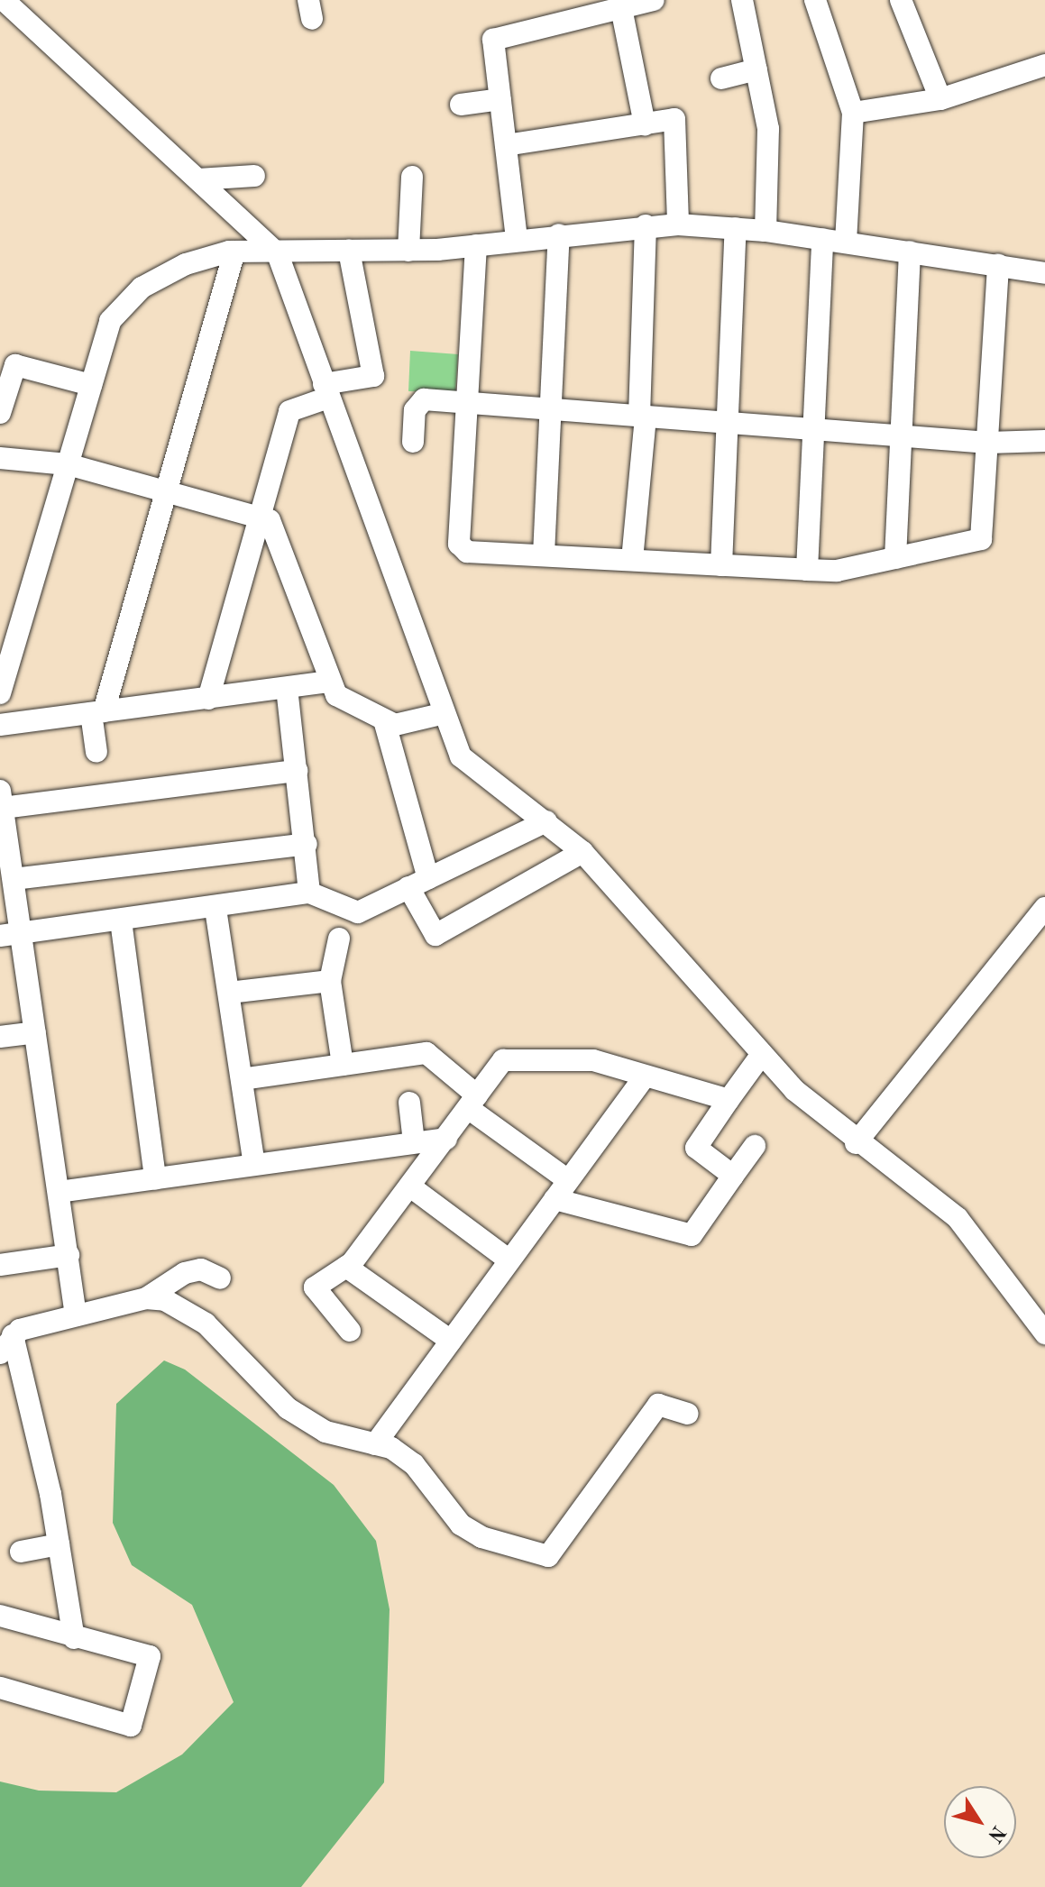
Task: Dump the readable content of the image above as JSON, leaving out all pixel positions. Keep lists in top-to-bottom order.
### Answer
{
  "north": "bottom right"
}
